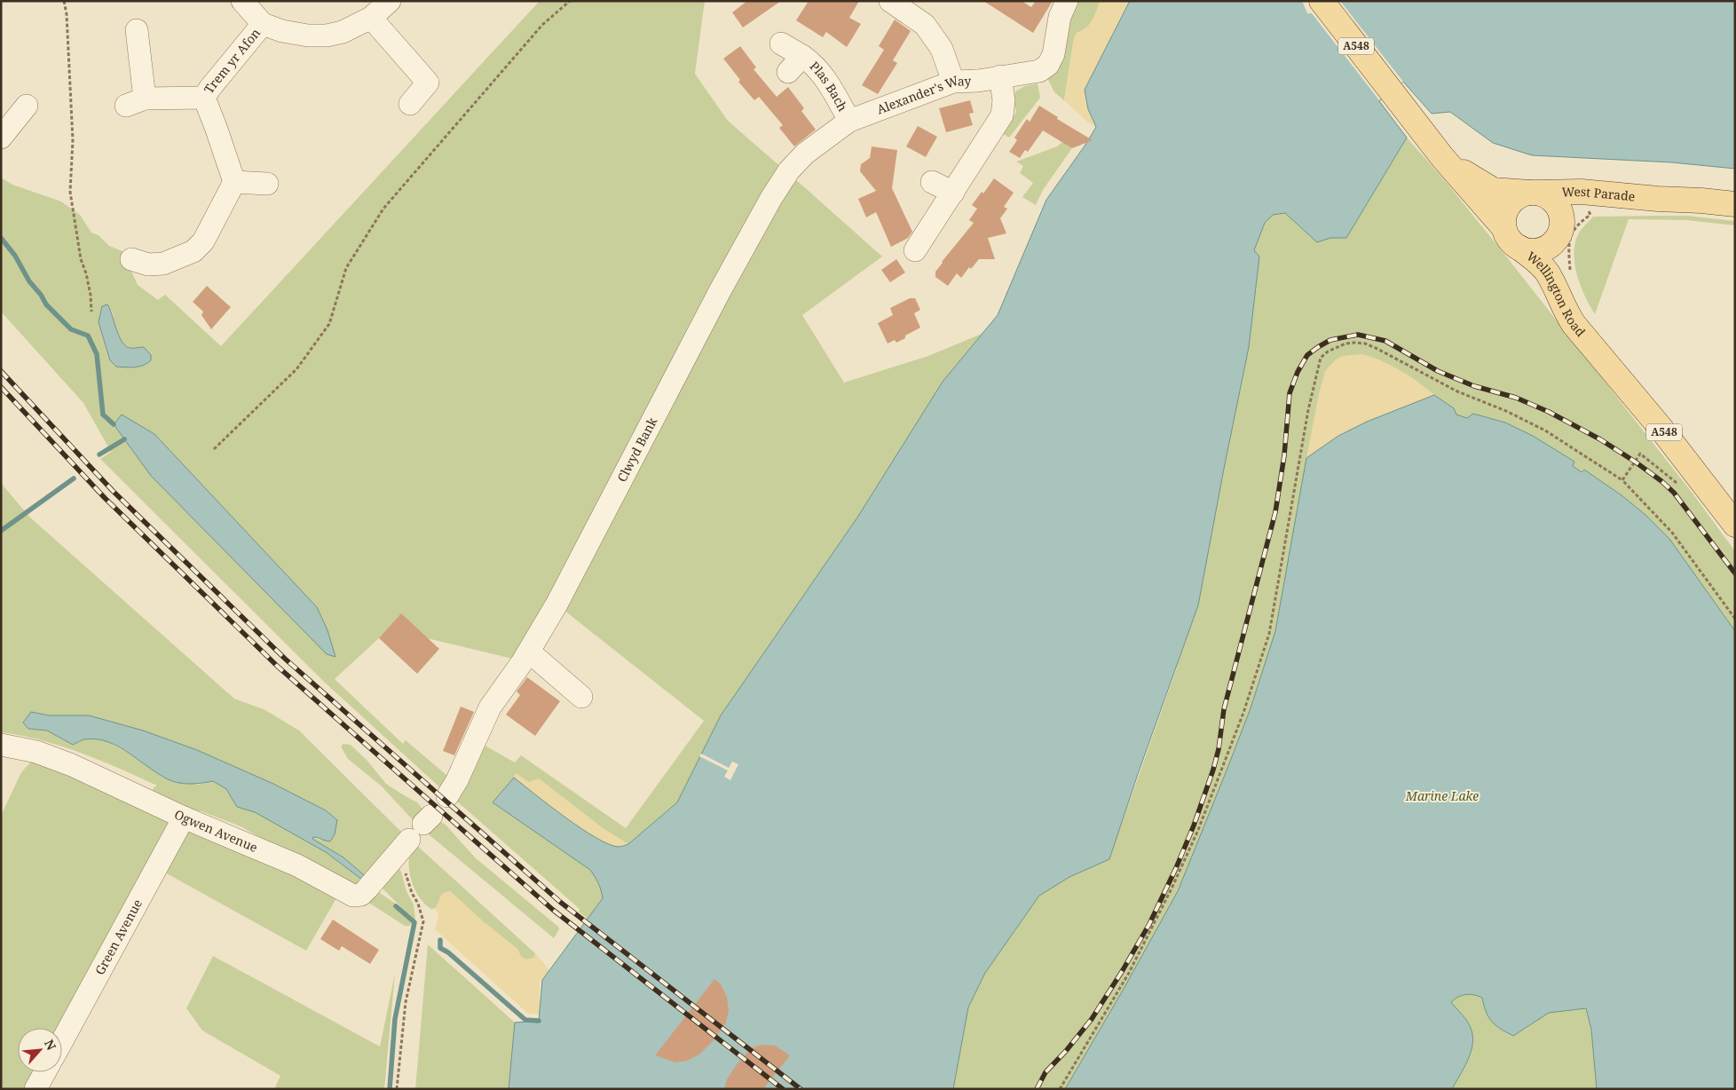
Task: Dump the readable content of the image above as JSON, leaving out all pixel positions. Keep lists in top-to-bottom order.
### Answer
{
  "streets": {
    "main road": ["A548", "West Parade", "Wellington Road"],
    "street": [
      "Trem yr Afon",
      "Plas Bach",
      "Alexander's Way",
      "Clwyd Bank",
      "Ogwen Avenue",
      "Green Avenue"
    ]
  },
  "crossings": [
    ["A548", "West Parade"],
    ["A548", "Wellington Road"],
    ["Plas Bach", "Alexander's Way"],
    ["Plas Bach", "Clwyd Bank"],
    ["Alexander's Way", "Clwyd Bank"],
    ["West Parade", "Wellington Road"],
    ["Ogwen Avenue", "Green Avenue"]
  ],
  "parks": ["Marine Lake"],
  "north": "top right"
}
